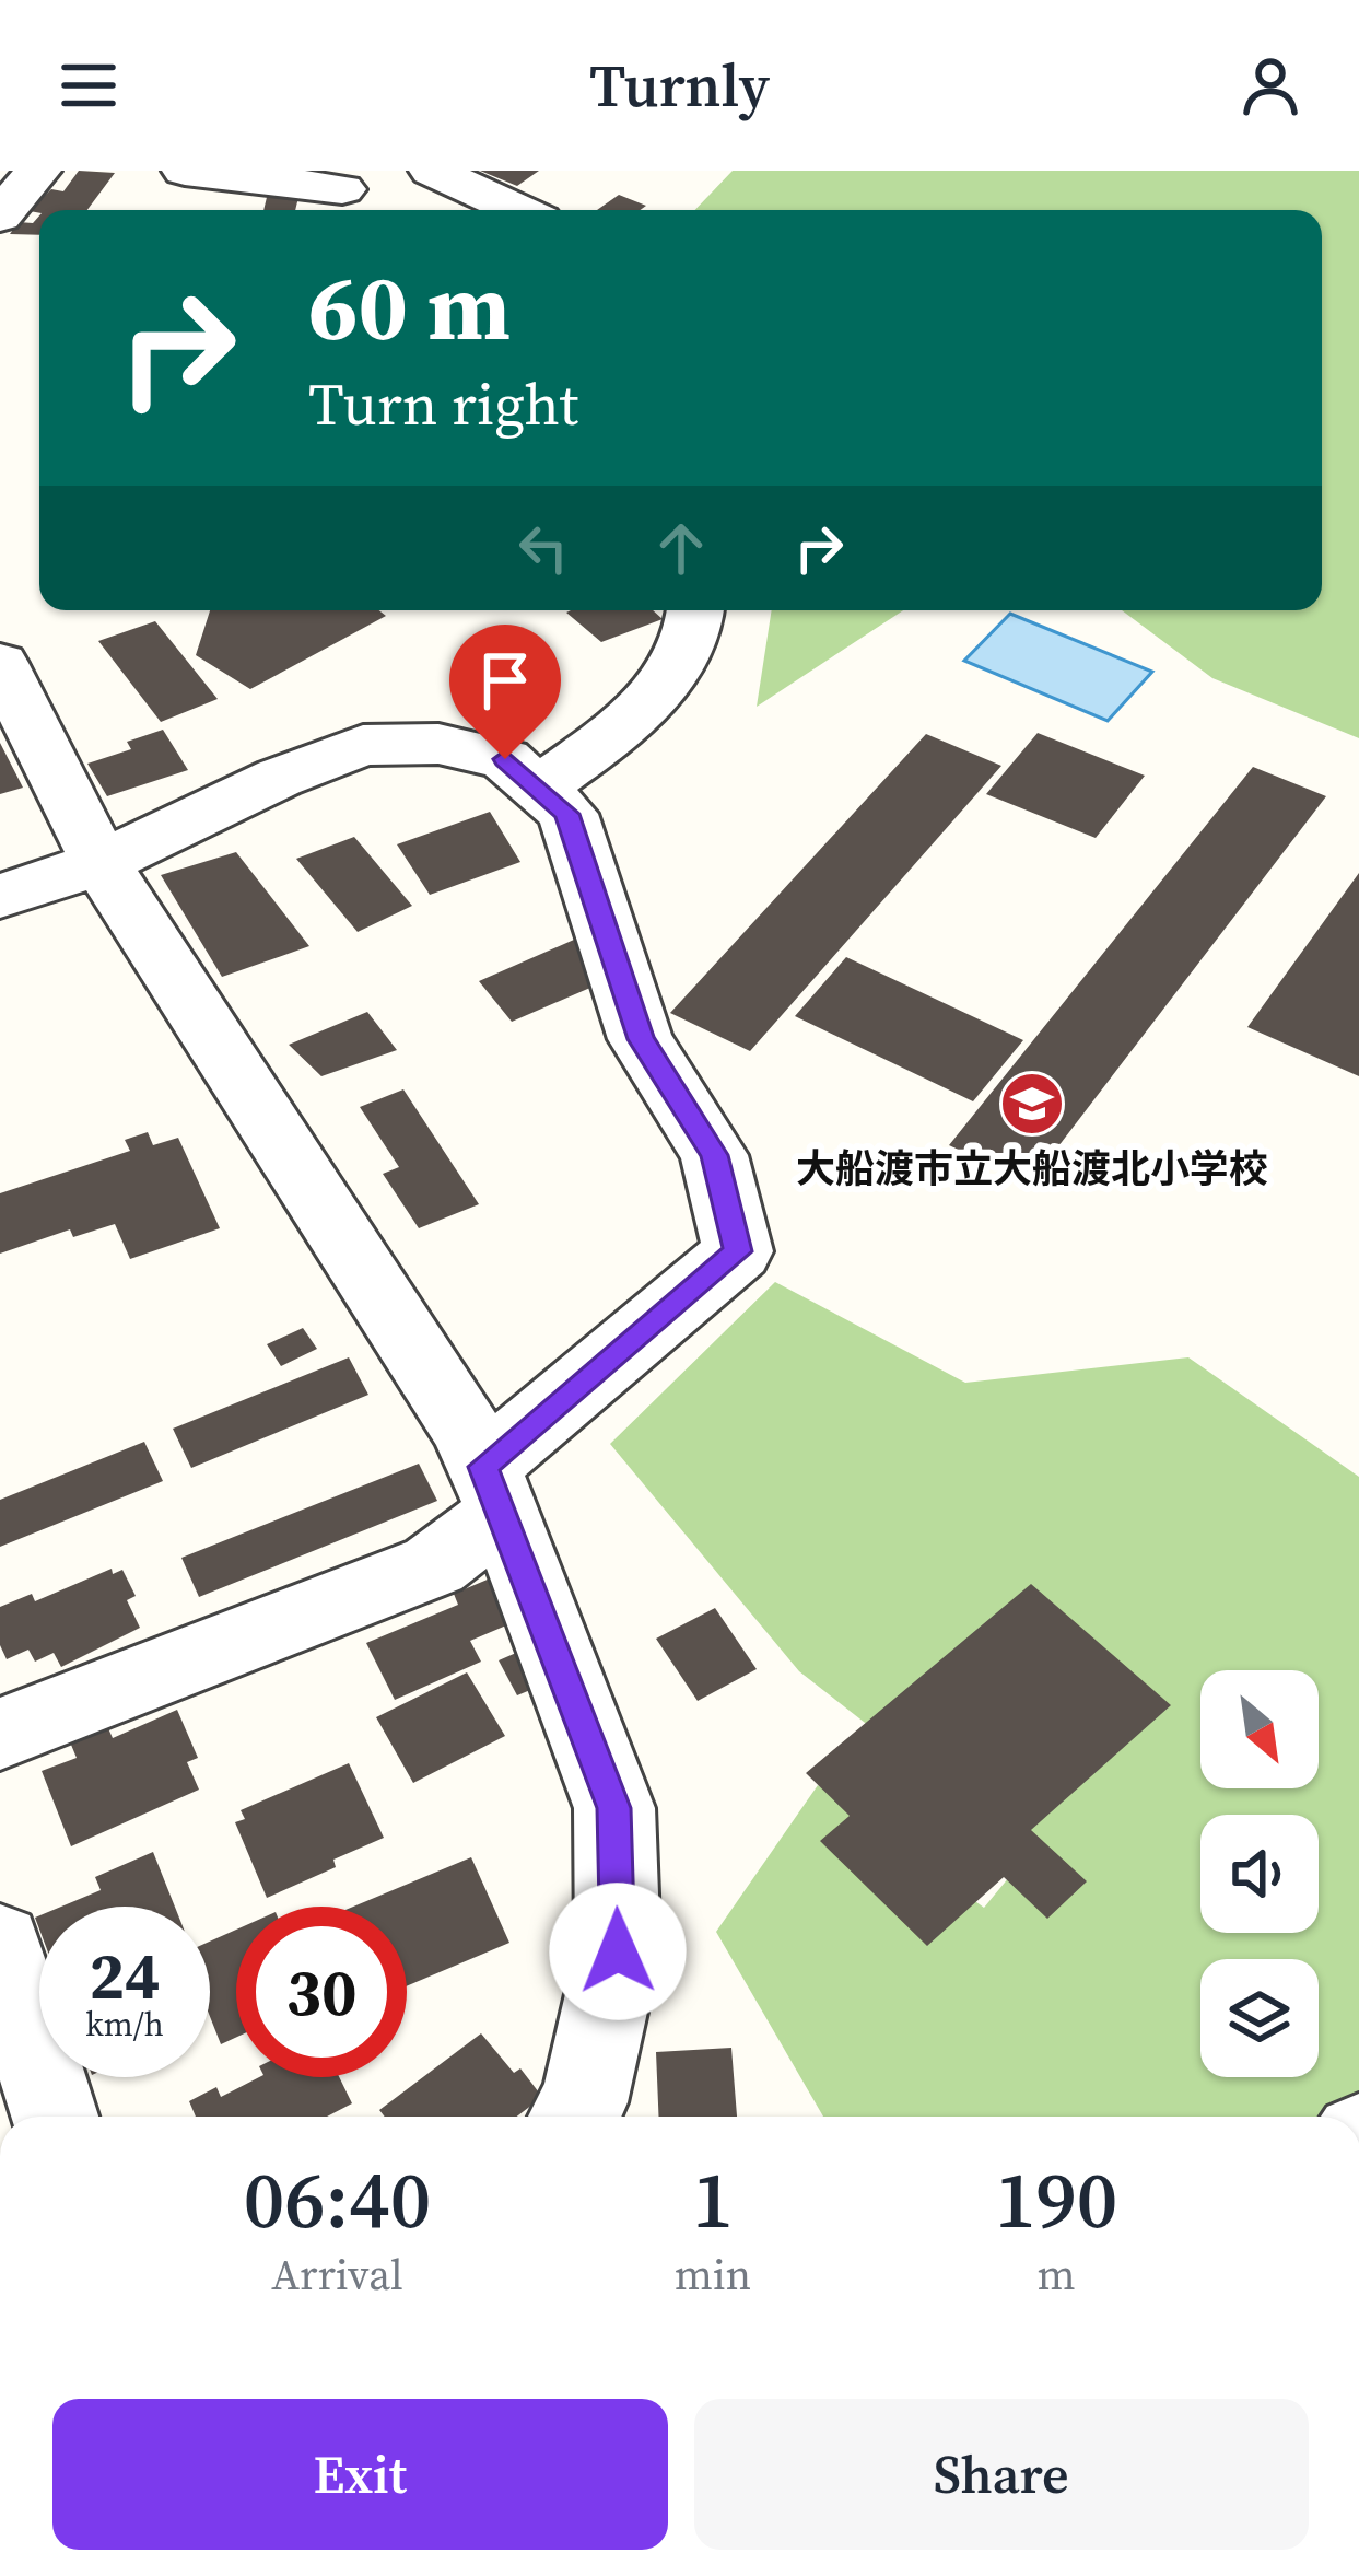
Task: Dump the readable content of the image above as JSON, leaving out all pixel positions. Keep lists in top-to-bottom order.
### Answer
{
  "places": {
    "school or university": ["大船渡市立大船渡北小学校"]
  },
  "north": "bottom right",
  "page": {
    "header": "Turnly",
    "turn": ["60 m", "Turn right"],
    "speed": "24 km/h",
    "limit": "30",
    "eta": [
      "06:40",
      "Arrival",
      "1",
      "min",
      "190",
      "m"
    ],
    "buttons": ["Exit", "Share"]
  }
}
